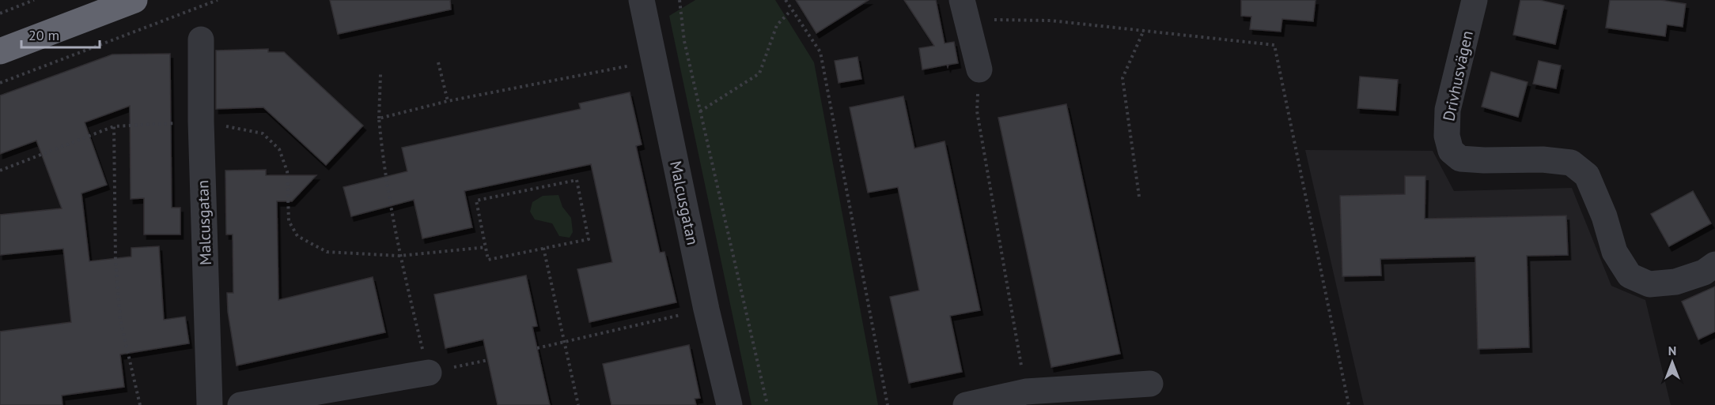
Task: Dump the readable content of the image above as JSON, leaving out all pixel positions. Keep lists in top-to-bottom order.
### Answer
{
  "streets": {
    "street": ["Drivhusvägen", "Malcusgatan"]
  },
  "scale_bar": "20 m",
  "north": "top"
}
